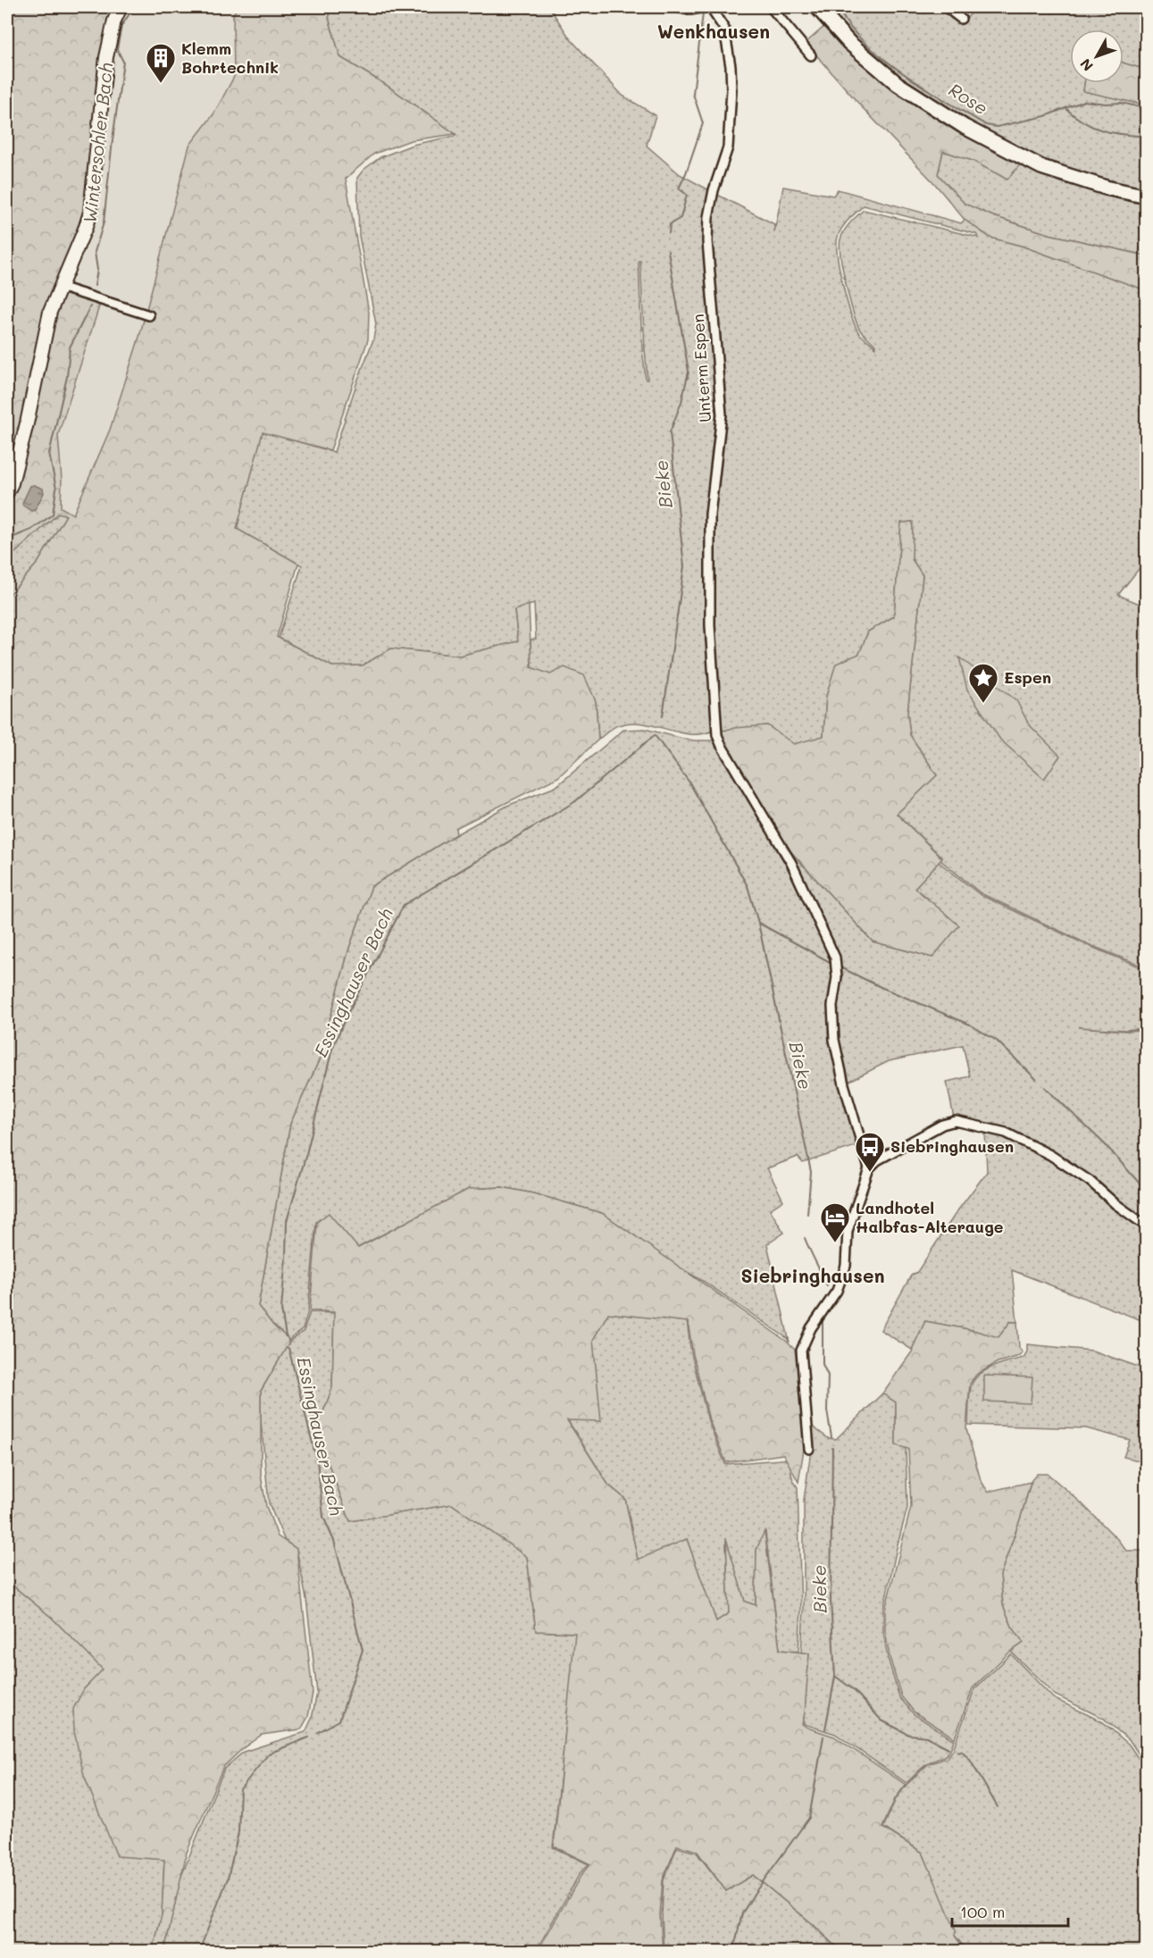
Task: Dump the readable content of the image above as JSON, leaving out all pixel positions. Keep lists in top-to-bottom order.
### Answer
{
  "streets": {
    "street": ["Unterm Espen"]
  },
  "districts": ["Wenkhausen", "Siebringhausen"],
  "water": [
    "Rose",
    "Wintersohler Bach",
    "Bieke",
    "Essinghauser Bach"
  ],
  "places": {
    "building": ["Klemm Bohrtechnik"],
    "place": ["Espen"],
    "bus stop": ["Siebringhausen"],
    "hotel": ["Landhotel Halbfas-Alterauge"]
  },
  "scale_bar": "100 m",
  "north": "bottom left"
}
